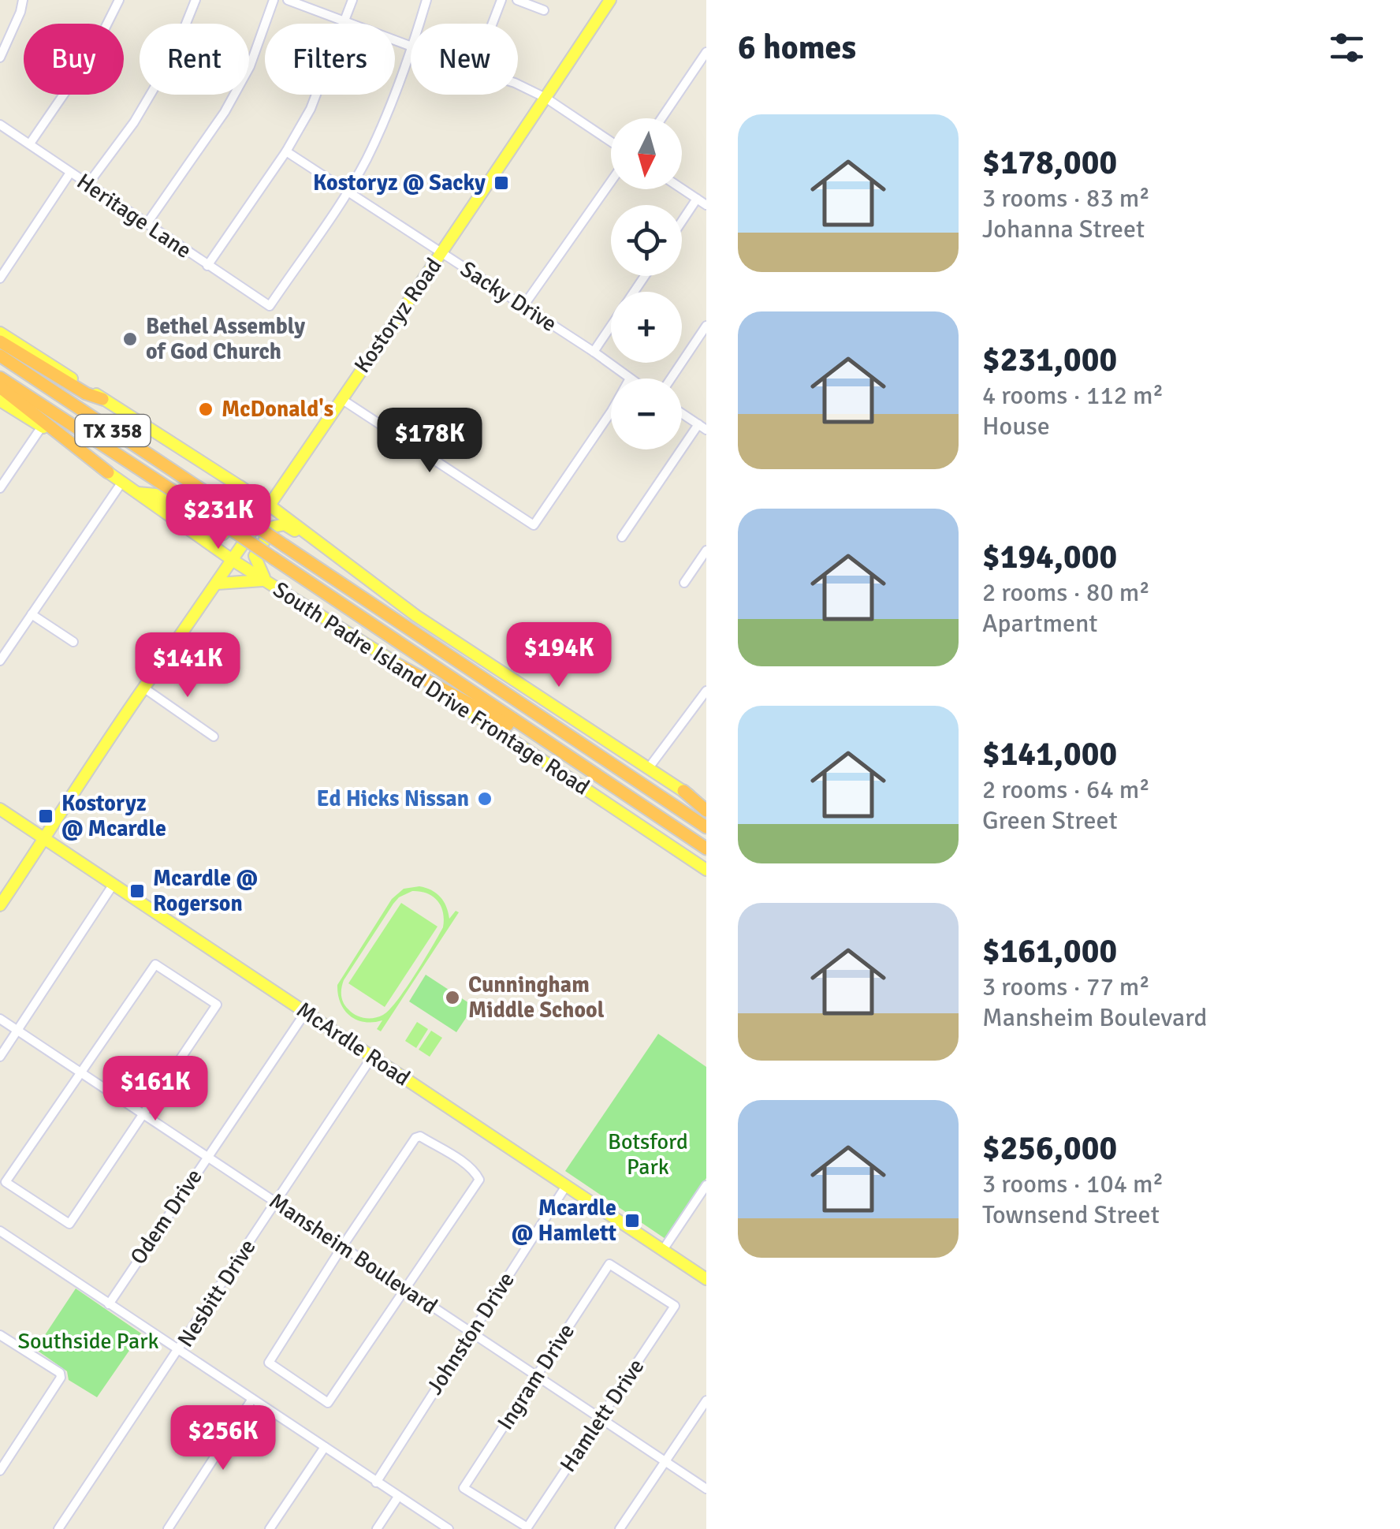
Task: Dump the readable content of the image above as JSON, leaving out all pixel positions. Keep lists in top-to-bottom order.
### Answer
{
  "streets": {
    "highway": ["TX 358"],
    "main road": ["Kostoryz Road", "South Padre Island Drive Frontage Road", "McArdle Road"],
    "street": [
      "Heritage Lane",
      "Sacky Drive",
      "Odem Drive",
      "Mansheim Boulevard",
      "Nesbitt Drive",
      "Johnston Drive",
      "Ingram Drive",
      "Hamlett Drive"
    ]
  },
  "crossings": [
    ["Heritage Lane", "Sacky Drive"],
    ["Sacky Drive", "Kostoryz Road"],
    ["Kostoryz Road", "South Padre Island Drive Frontage Road"],
    ["Kostoryz Road", "McArdle Road"],
    ["McArdle Road", "Odem Drive"],
    ["McArdle Road", "Nesbitt Drive"],
    ["McArdle Road", "Johnston Drive"],
    ["Odem Drive", "Mansheim Boulevard"],
    ["Mansheim Boulevard", "Nesbitt Drive"],
    ["Mansheim Boulevard", "Johnston Drive"],
    ["Mansheim Boulevard", "Ingram Drive"],
    ["Mansheim Boulevard", "Hamlett Drive"],
    ["Ingram Drive", "Hamlett Drive"]
  ],
  "parks": ["Botsford Park", "Southside Park"],
  "places": {
    "transit": [
      "Kostoryz @ Sacky",
      "Kostoryz @ Mcardle",
      "Mcardle @ Rogerson",
      "Mcardle @ Hamlett"
    ],
    "other": [
      "Bethel Assembly of God Church",
      "McDonald's",
      "Ed Hicks Nissan",
      "Cunningham Middle School"
    ]
  },
  "north": "bottom",
  "page": {
    "heading": "6 homes",
    "chip": [
      "Buy",
      "Rent",
      "Filters",
      "New"
    ],
    "list": [
      {
        "name": "$178,000",
        "note": "3 rooms · 83 m² · Johanna Street"
      },
      {
        "name": "$231,000",
        "note": "4 rooms · 112 m² · House"
      },
      {
        "name": "$194,000",
        "note": "2 rooms · 80 m² · Apartment"
      },
      {
        "name": "$141,000",
        "note": "2 rooms · 64 m² · Green Street"
      },
      {
        "name": "$161,000",
        "note": "3 rooms · 77 m² · Mansheim Boulevard"
      },
      {
        "name": "$256,000",
        "note": "3 rooms · 104 m² · Townsend Street"
      }
    ],
    "map_buttons": ["+", "−"],
    "price": [
      "$178K",
      "$231K",
      "$194K",
      "$141K",
      "$161K",
      "$256K"
    ]
  }
}
